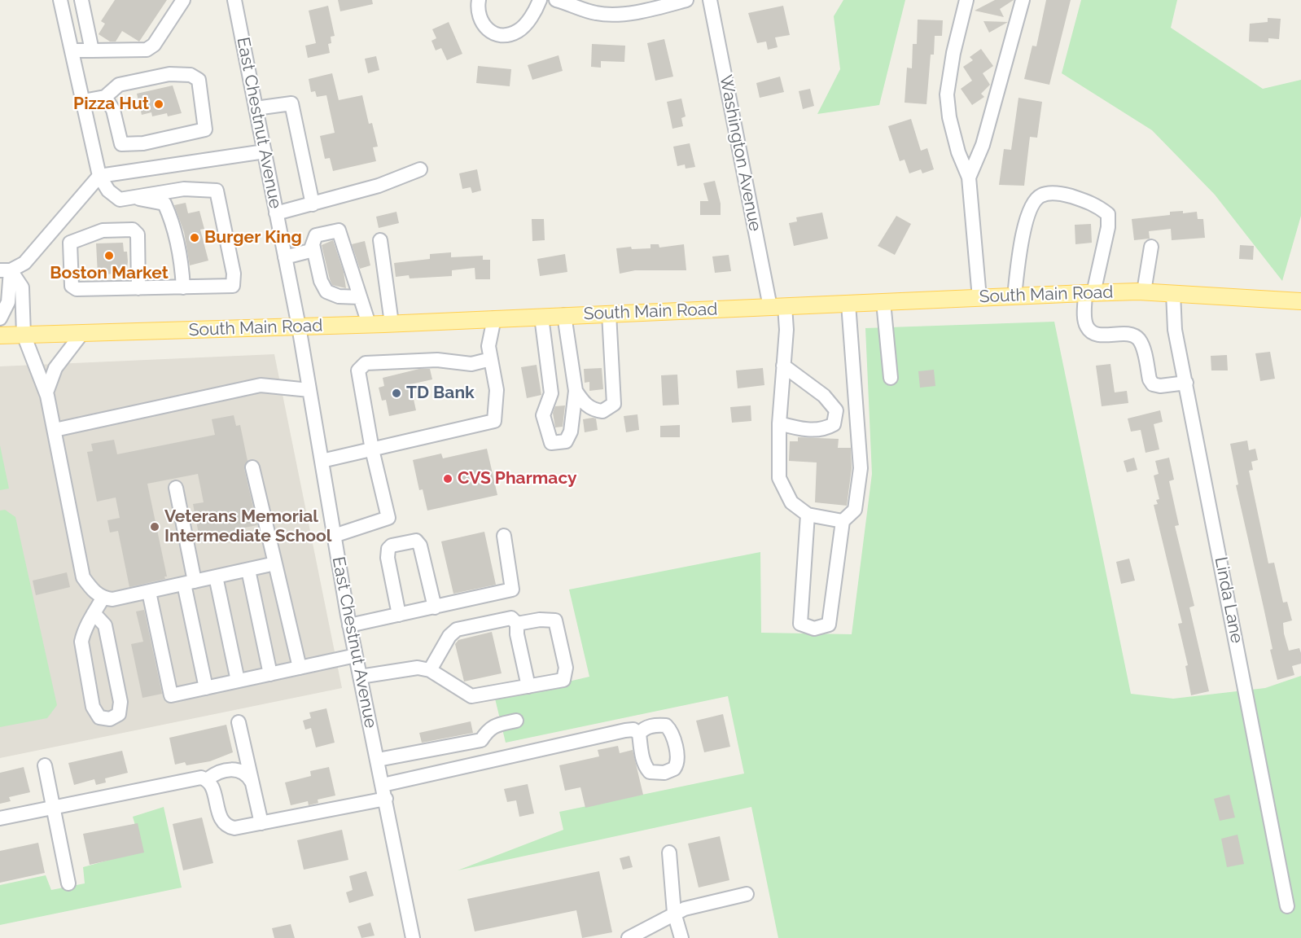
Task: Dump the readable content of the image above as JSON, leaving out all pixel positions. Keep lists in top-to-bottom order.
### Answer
{
  "streets": {
    "main road": ["South Main Road"],
    "street": ["East Chestnut Avenue", "Washington Avenue", "Linda Lane"]
  },
  "crossings": [
    ["East Chestnut Avenue", "South Main Road"],
    ["Washington Avenue", "South Main Road"],
    ["South Main Road", "Linda Lane"]
  ],
  "places": [
    "Pizza Hut",
    "Burger King",
    "Boston Market",
    "TD Bank",
    "CVS Pharmacy",
    "Veterans Memorial Intermediate School"
  ]
}
